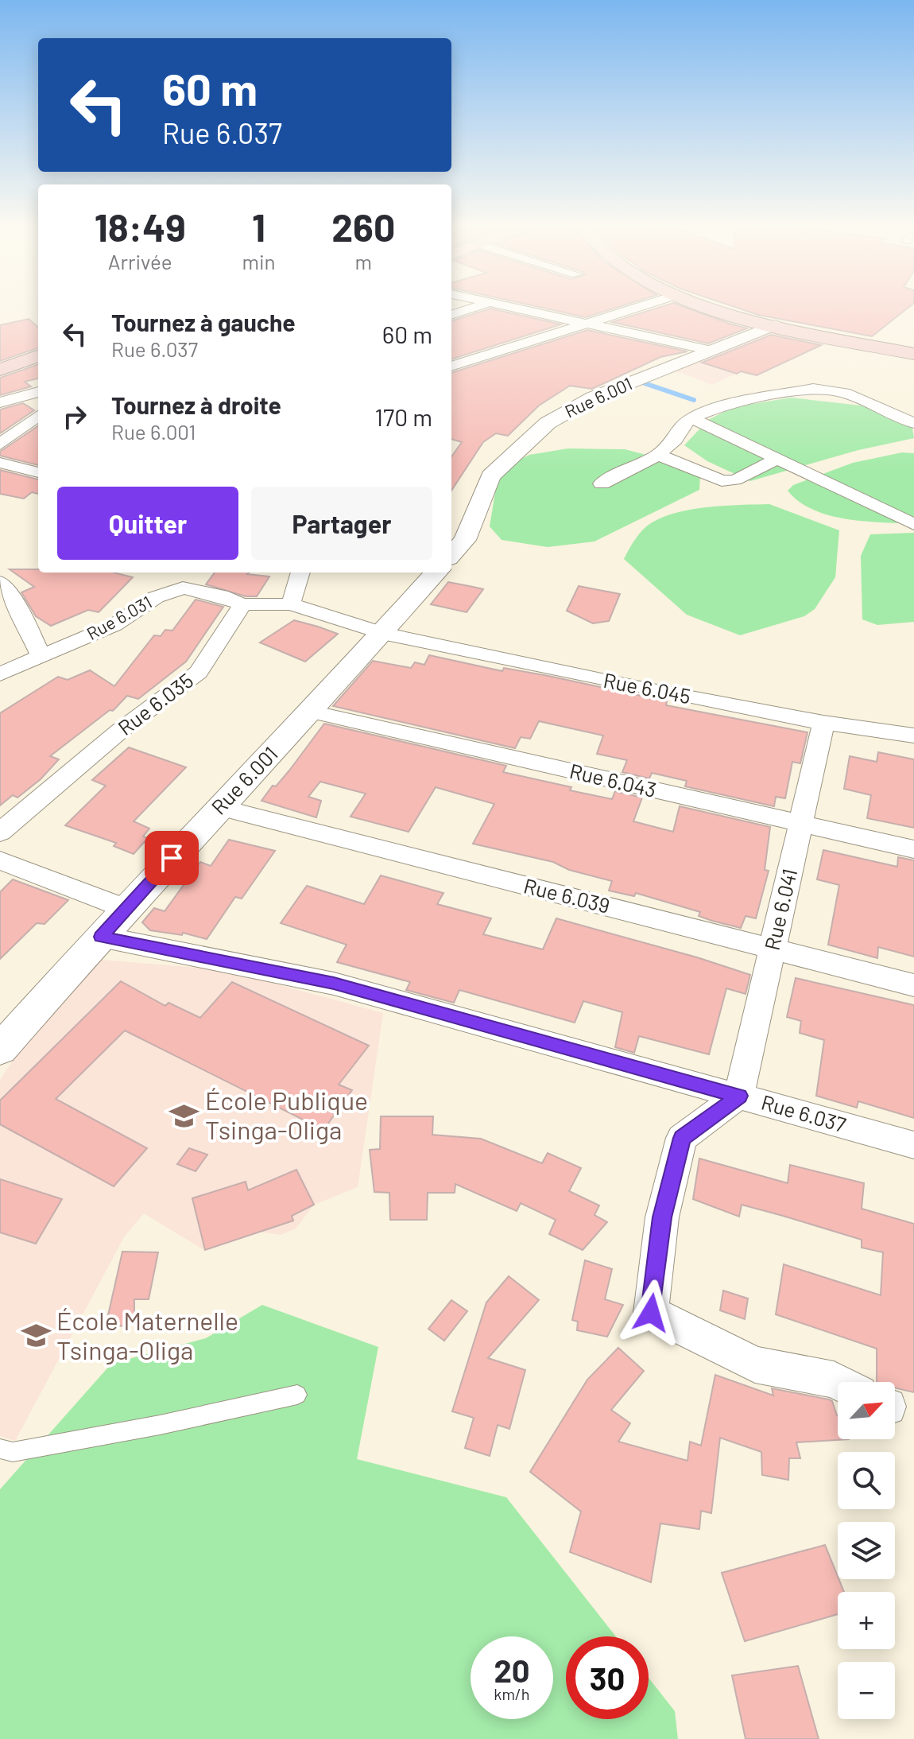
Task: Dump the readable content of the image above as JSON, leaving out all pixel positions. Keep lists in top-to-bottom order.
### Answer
{
  "streets": {
    "street": [
      "Rue 6.001",
      "Rue 6.031",
      "Rue 6.045",
      "Rue 6.035",
      "Rue 6.043",
      "Rue 6.039",
      "Rue 6.041",
      "Rue 6.037"
    ]
  },
  "crossings": [
    ["Rue 6.001", "Rue 6.045"],
    ["Rue 6.001", "Rue 6.043"],
    ["Rue 6.001", "Rue 6.039"],
    ["Rue 6.001", "Rue 6.037"],
    ["Rue 6.031", "Rue 6.035"],
    ["Rue 6.045", "Rue 6.041"],
    ["Rue 6.043", "Rue 6.041"],
    ["Rue 6.039", "Rue 6.041"],
    ["Rue 6.041", "Rue 6.037"]
  ],
  "places": {
    "school or university": ["École Publique Tsinga-Oliga", "École Maternelle Tsinga-Oliga"]
  },
  "north": "top right",
  "page": {
    "turn": ["60 m", "Rue 6.037"],
    "eta": [
      "18:49",
      "Arrivée",
      "1",
      "min",
      "260",
      "m"
    ],
    "list": [
      {
        "name": "Tournez à gauche",
        "note": "Rue 6.037",
        "value": "60 m"
      },
      {
        "name": "Tournez à droite",
        "note": "Rue 6.001",
        "value": "170 m"
      }
    ],
    "buttons": ["Quitter", "Partager"],
    "map_buttons": ["+", "−"],
    "speed": "20 km/h",
    "limit": "30"
  }
}
